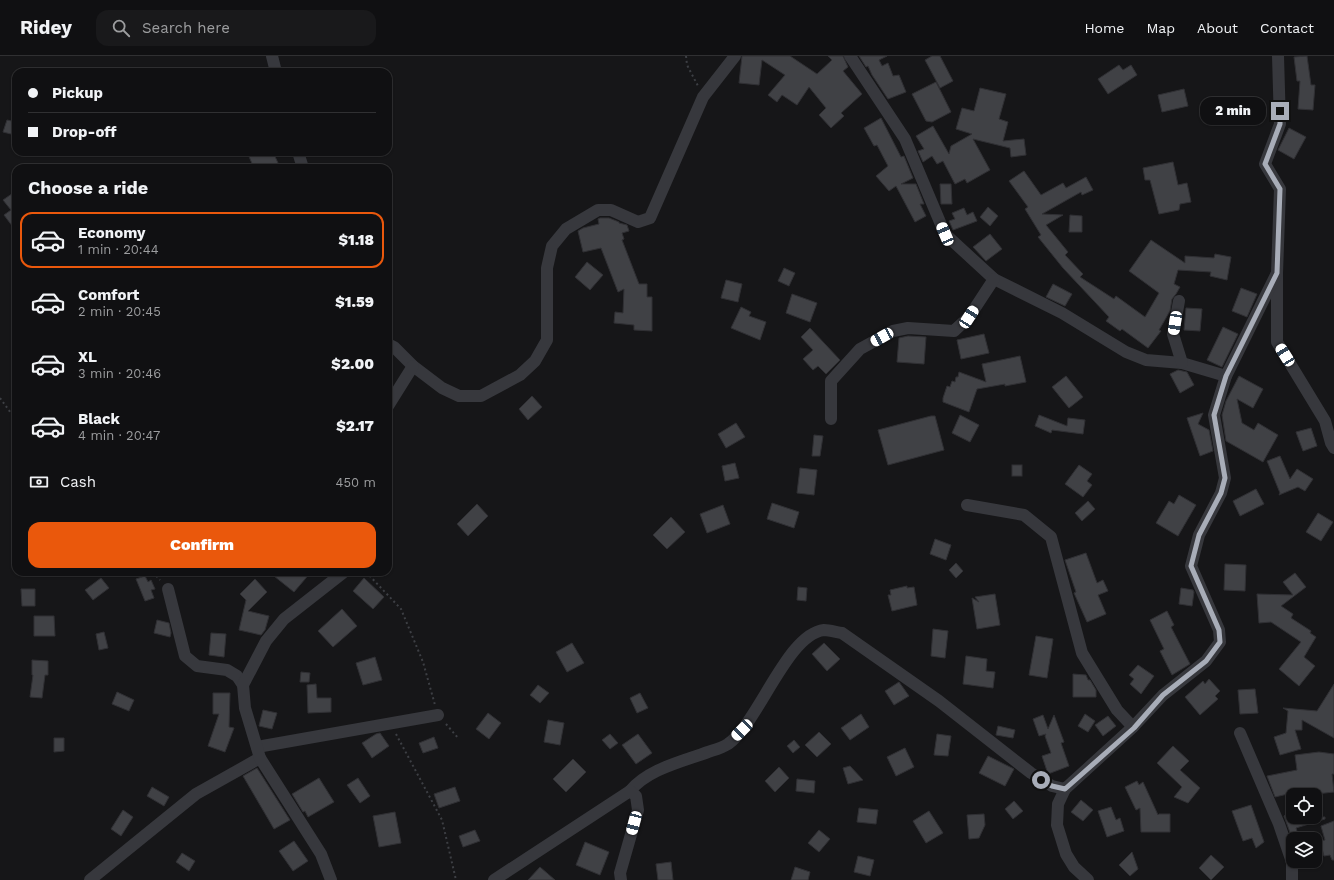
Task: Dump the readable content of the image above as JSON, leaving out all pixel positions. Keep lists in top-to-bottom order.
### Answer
{
  "page": {
    "header": "Ridey",
    "search": "Search here",
    "nav": [
      "Home",
      "Map",
      "About",
      "Contact"
    ],
    "banner": ["Pickup", "Drop-off"],
    "bubble": "2 min",
    "heading": "Choose a ride",
    "list": [
      {
        "name": "Economy",
        "note": "1 min · 20:44",
        "value": "$1.18"
      },
      {
        "name": "Comfort",
        "note": "2 min · 20:45",
        "value": "$1.59"
      },
      {
        "name": "XL",
        "note": "3 min · 20:46",
        "value": "$2.00"
      },
      {
        "name": "Black",
        "note": "4 min · 20:47",
        "value": "$2.17"
      }
    ],
    "pay": ["Cash", "450 m"],
    "buttons": "Confirm"
  }
}
